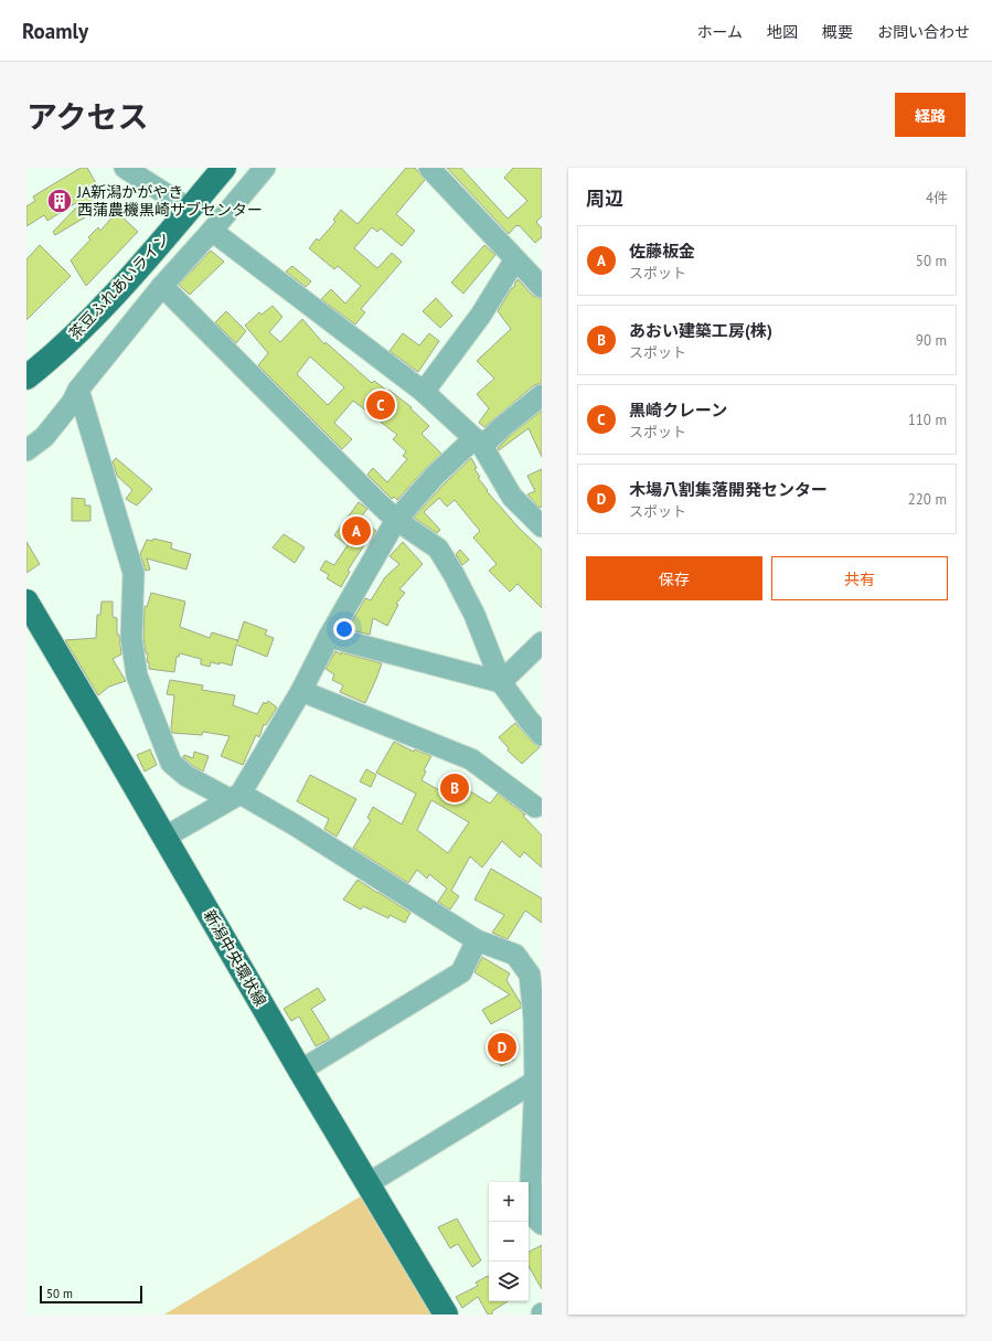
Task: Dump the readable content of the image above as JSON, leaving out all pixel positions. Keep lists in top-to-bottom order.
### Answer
{
  "streets": {
    "main road": ["茶豆ふれあいライン", "新潟中央環状線"]
  },
  "places": {
    "building": ["JA新潟かがやき 西蒲農機黒崎サブセンター"]
  },
  "scale_bar": "50 m",
  "page": {
    "header": "Roamly",
    "nav": [
      "ホーム",
      "地図",
      "概要",
      "お問い合わせ"
    ],
    "title": "アクセス",
    "buttons": [
      "経路",
      ["保存", "共有"]
    ],
    "heading": ["周辺", "4件"],
    "list": [
      {
        "mark": "A",
        "name": "佐藤板金",
        "note": "スポット",
        "value": "50 m"
      },
      {
        "mark": "B",
        "name": "あおい建築工房(株)",
        "note": "スポット",
        "value": "90 m"
      },
      {
        "mark": "C",
        "name": "黒崎クレーン",
        "note": "スポット",
        "value": "110 m"
      },
      {
        "mark": "D",
        "name": "木場八割集落開発センター",
        "note": "スポット",
        "value": "220 m"
      }
    ],
    "pins": [
      "C",
      "A",
      "B",
      "D"
    ],
    "map_buttons": ["+", "−"],
    "scale": "50 m"
  }
}
